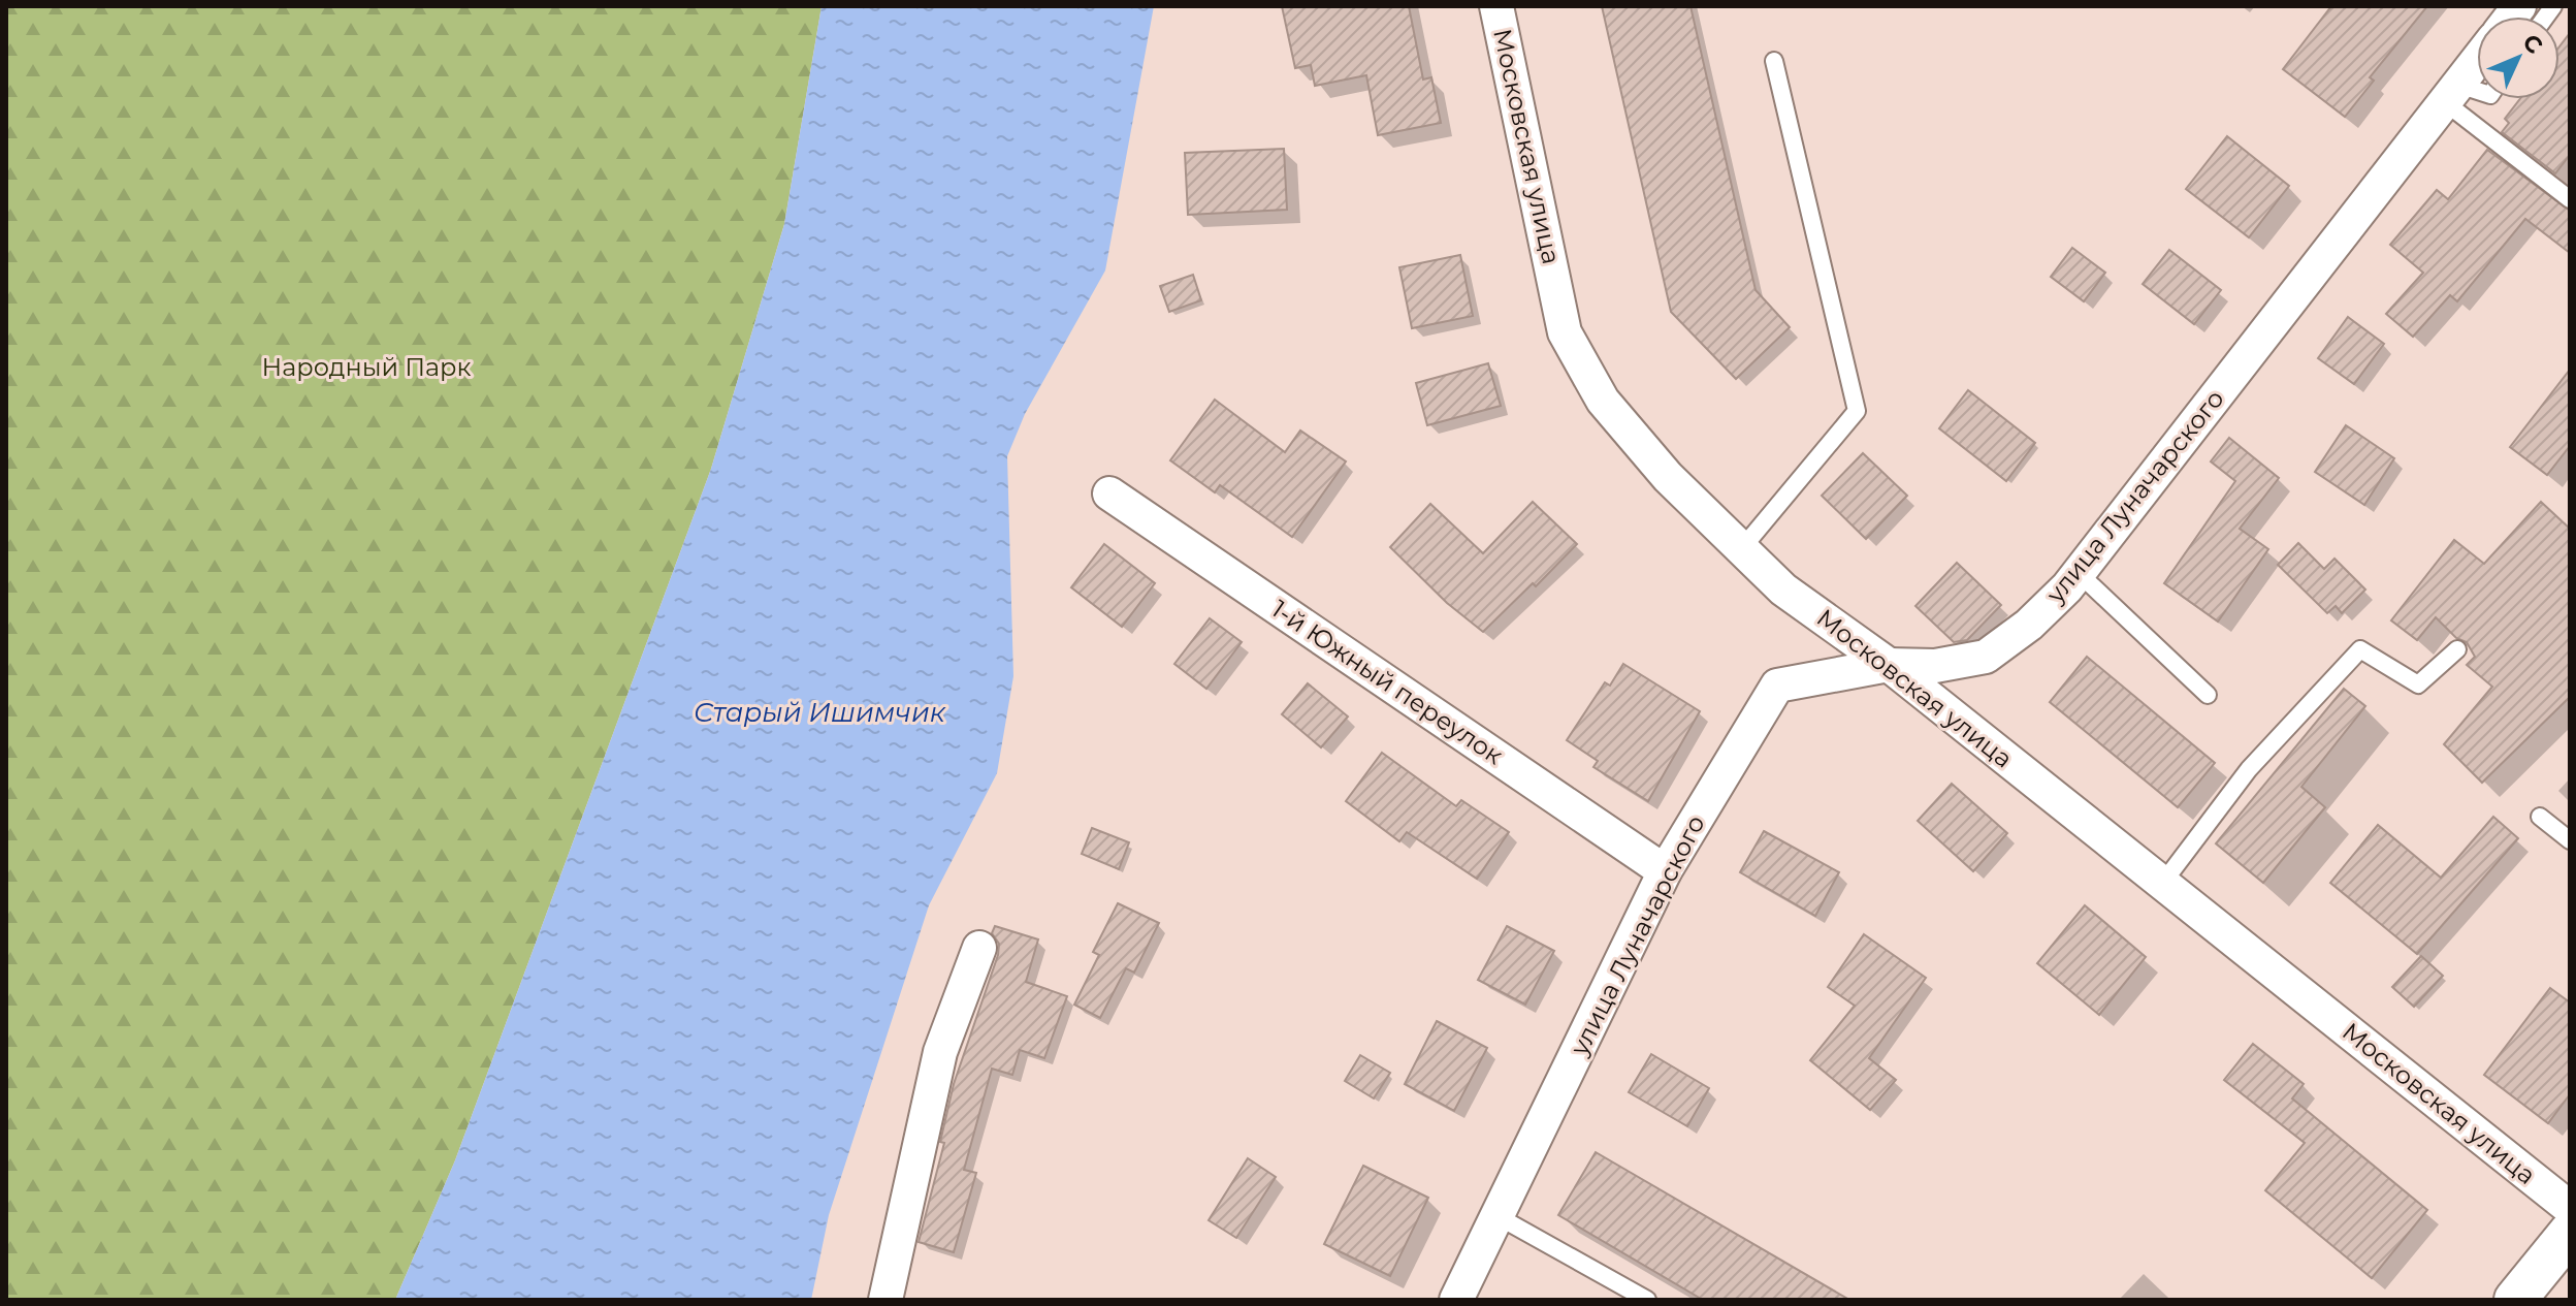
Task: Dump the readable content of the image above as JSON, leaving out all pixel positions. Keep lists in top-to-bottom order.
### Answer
{
  "streets": {
    "street": ["Московская улица", "улица Луначарского", "1-й Южный переулок"]
  },
  "crossings": [
    ["Московская улица", "улица Луначарского"],
    ["улица Луначарского", "1-й Южный переулок"]
  ],
  "water": ["Старый Ишимчик"],
  "parks": ["Народный Парк"],
  "north": "top right"
}
